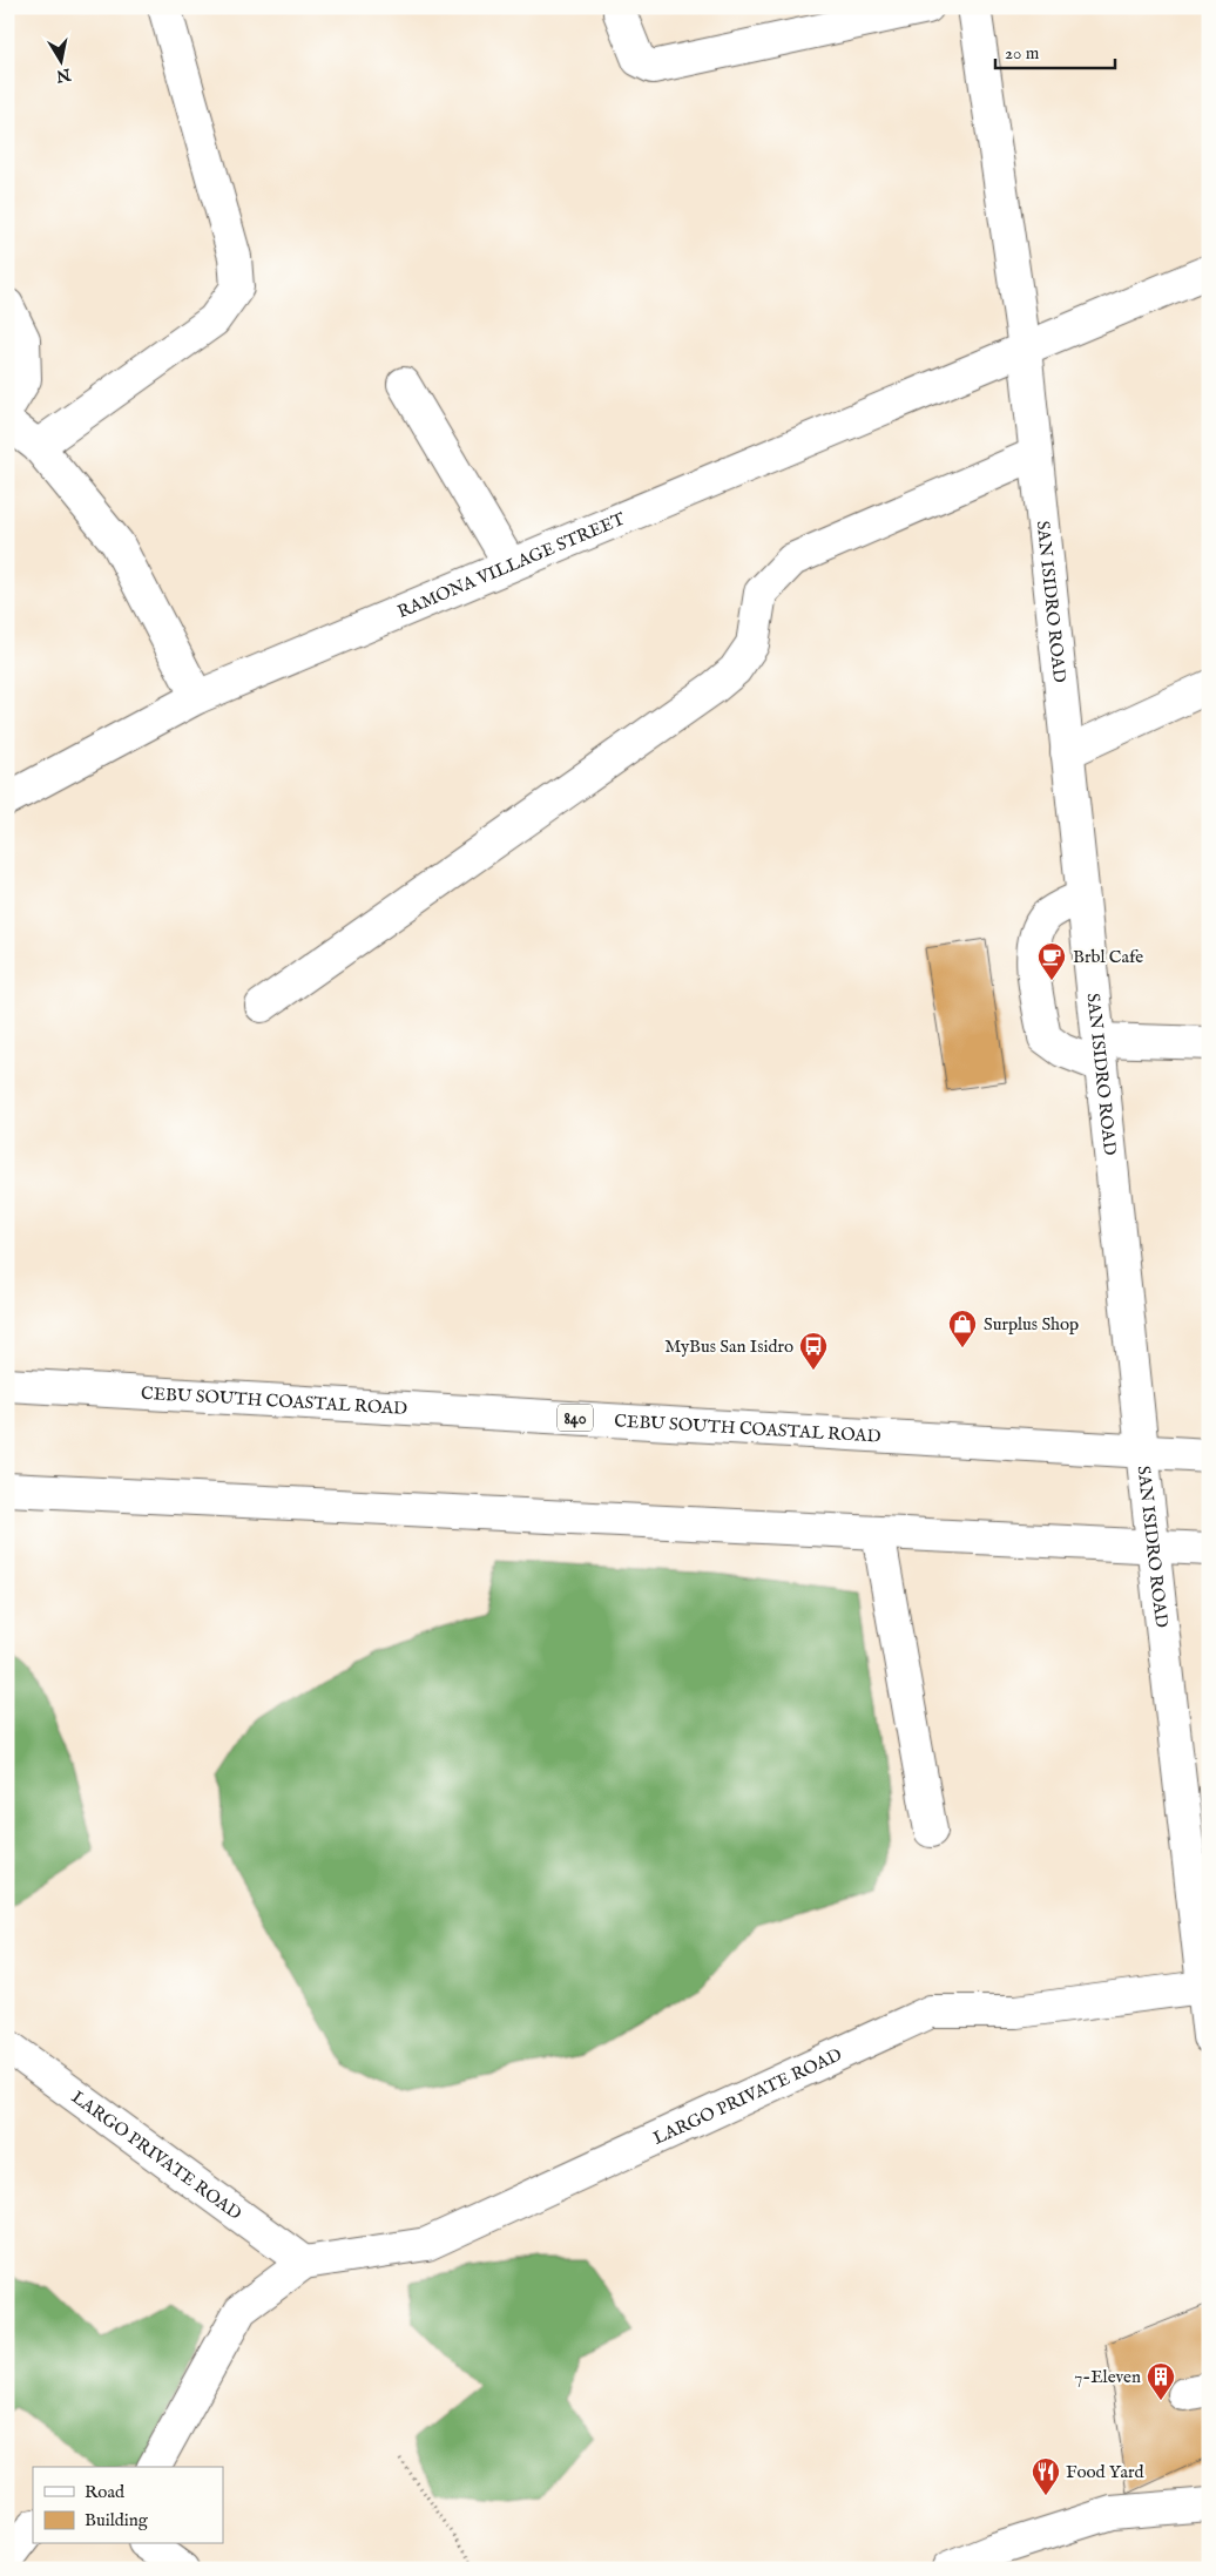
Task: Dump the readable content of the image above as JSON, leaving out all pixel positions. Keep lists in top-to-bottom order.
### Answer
{
  "streets": {
    "main road": [
      "RAMONA VILLAGE STREET",
      "SAN ISIDRO ROAD",
      "CEBU SOUTH COASTAL ROAD",
      "840",
      "LARGO PRIVATE ROAD"
    ]
  },
  "crossings": [
    ["RAMONA VILLAGE STREET", "SAN ISIDRO ROAD"],
    ["SAN ISIDRO ROAD", "CEBU SOUTH COASTAL ROAD"],
    ["SAN ISIDRO ROAD", "LARGO PRIVATE ROAD"]
  ],
  "places": {
    "cafe": ["Brbl Cafe"],
    "shop": ["Surplus Shop"],
    "bus stop": ["MyBus San Isidro"],
    "building": ["7-Eleven"],
    "restaurant": ["Food Yard"]
  },
  "legend": ["Road", "Building"],
  "scale_bar": "20 m",
  "north": "bottom"
}
